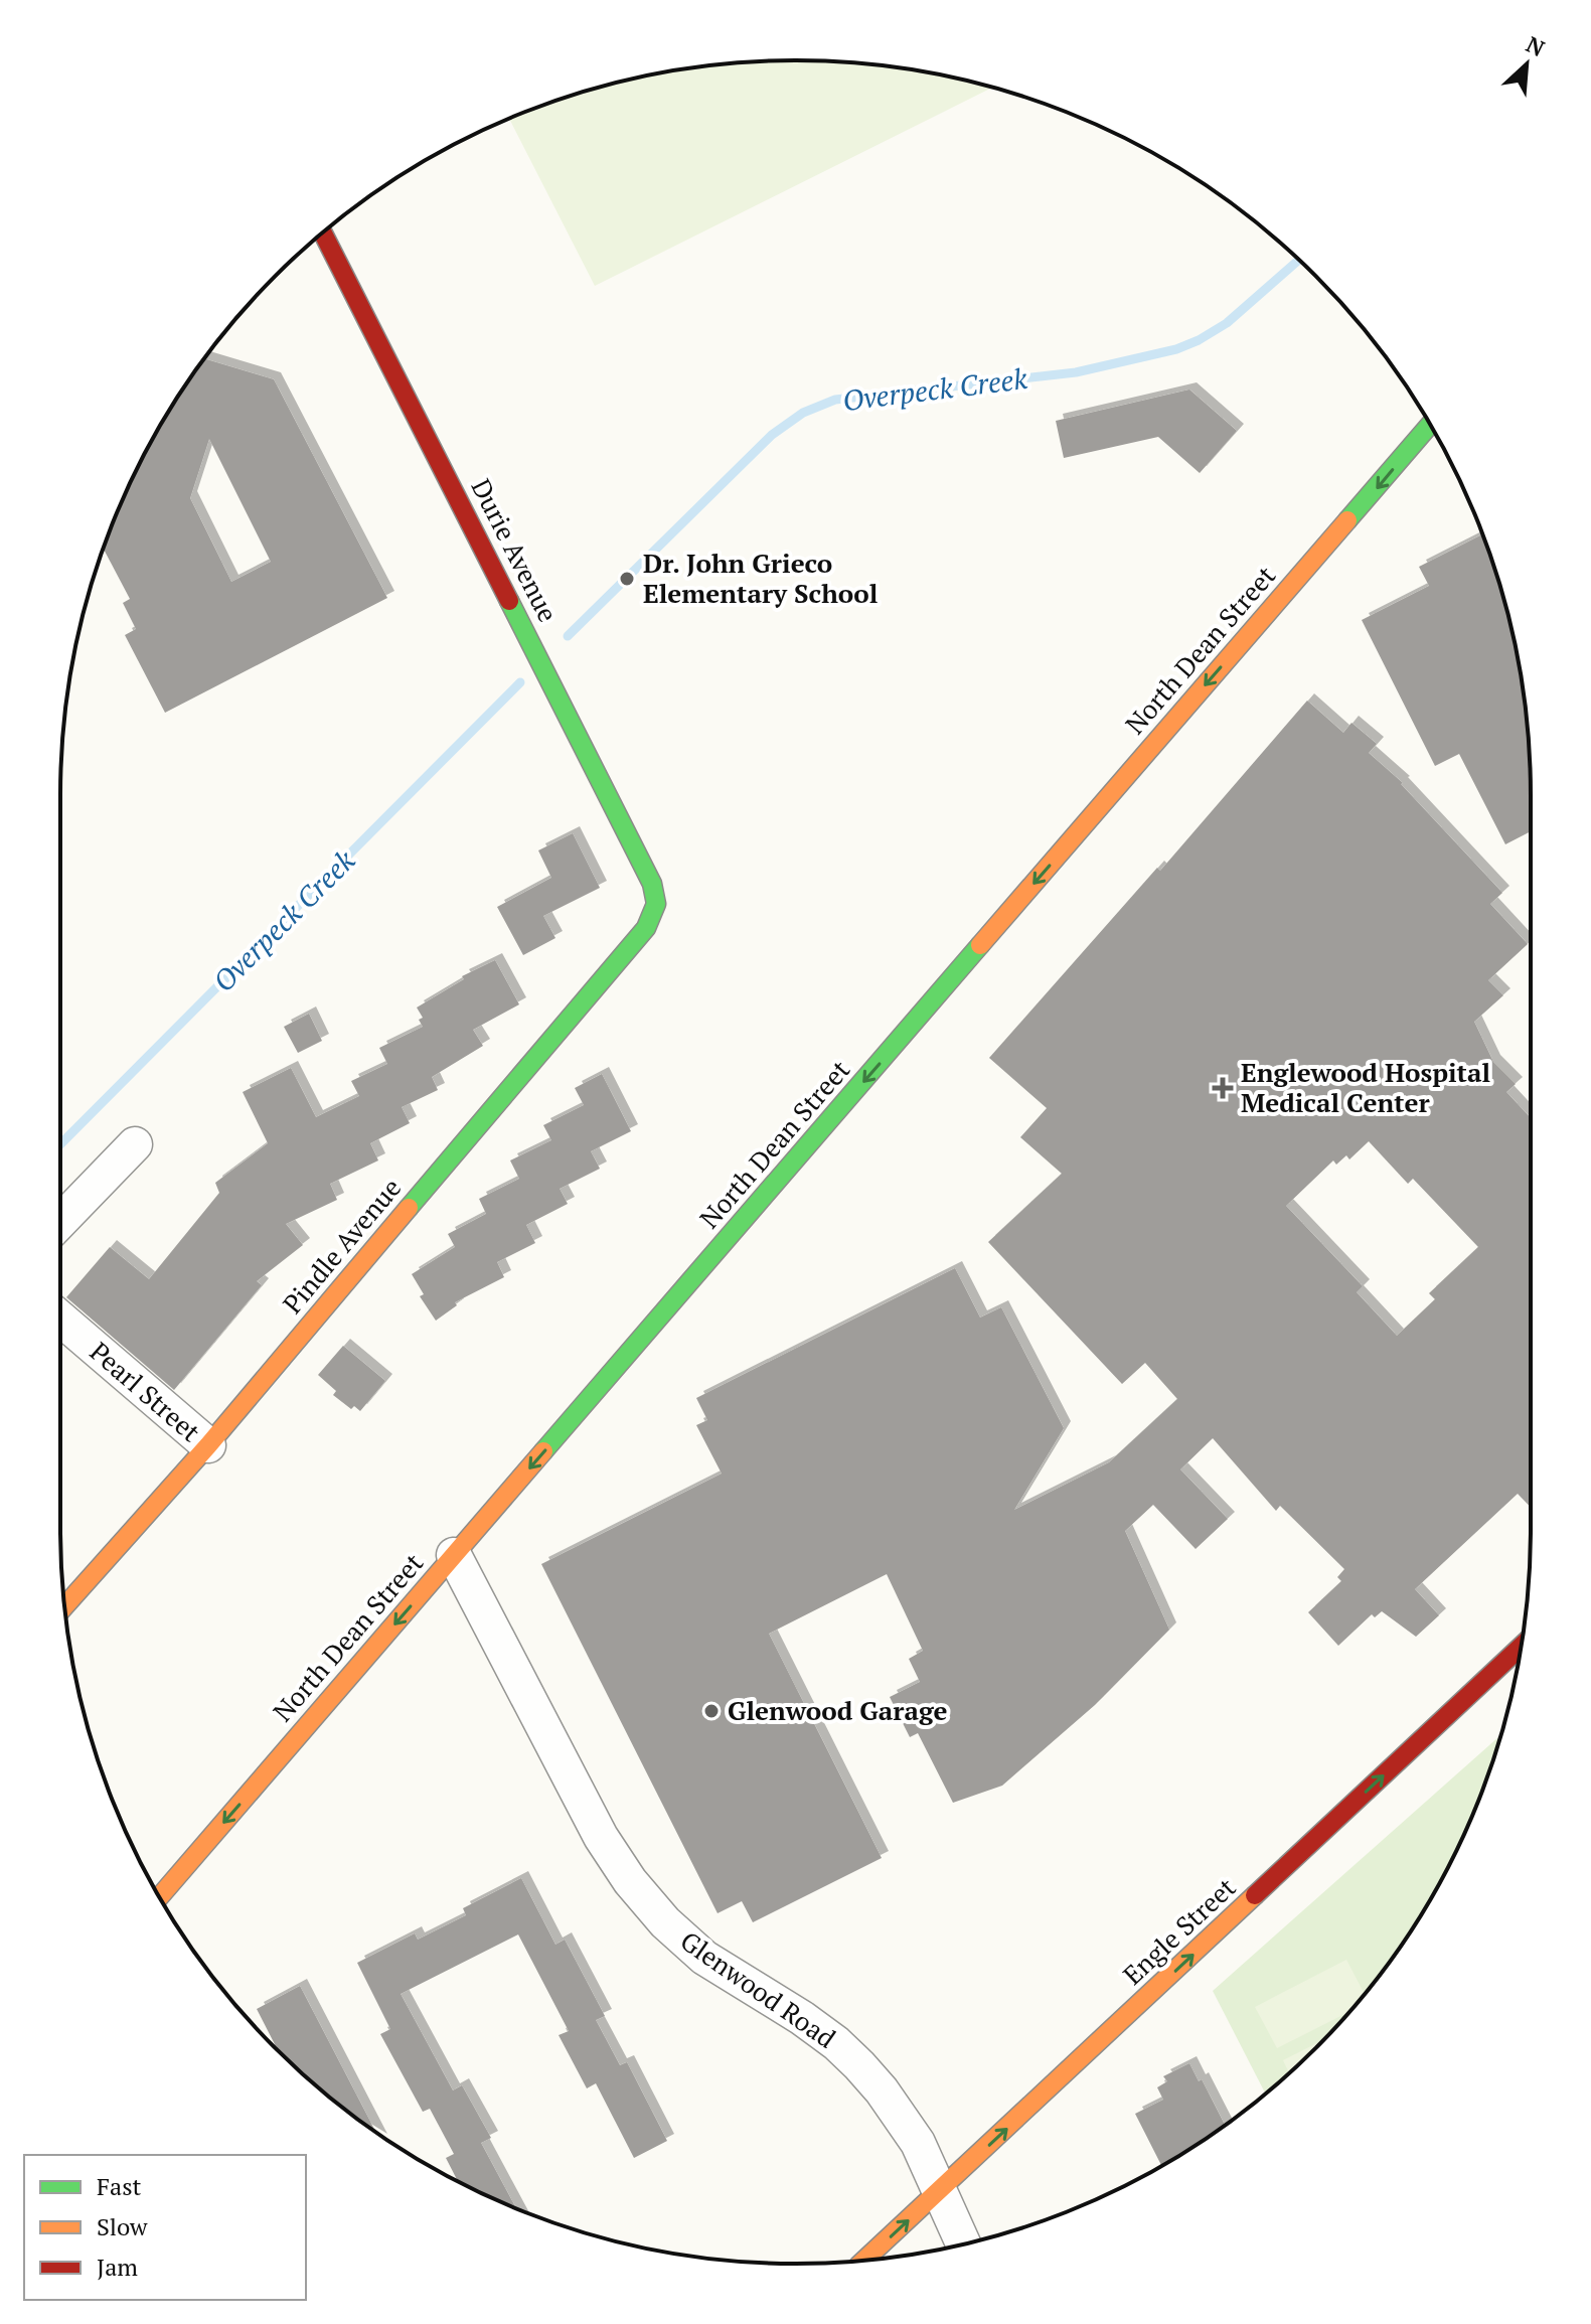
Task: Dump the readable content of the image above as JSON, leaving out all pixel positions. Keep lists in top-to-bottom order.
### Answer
{
  "streets": {
    "main road": [
      "Durie Avenue",
      "North Dean Street",
      "Pindle Avenue",
      "Engle Street"
    ],
    "street": ["Pearl Street", "Glenwood Road"]
  },
  "crossings": [
    ["Durie Avenue", "Pindle Avenue"],
    ["North Dean Street", "Glenwood Road"],
    ["Pindle Avenue", "Pearl Street"],
    ["Engle Street", "Glenwood Road"]
  ],
  "one_way": ["North Dean Street", "Engle Street"],
  "water": ["Overpeck Creek"],
  "places": {
    "other": ["Dr. John Grieco Elementary School", "Glenwood Garage"],
    "health": ["Englewood Hospital Medical Center"]
  },
  "legend": ["Fast", "Slow", "Jam"],
  "north": "top right"
}
